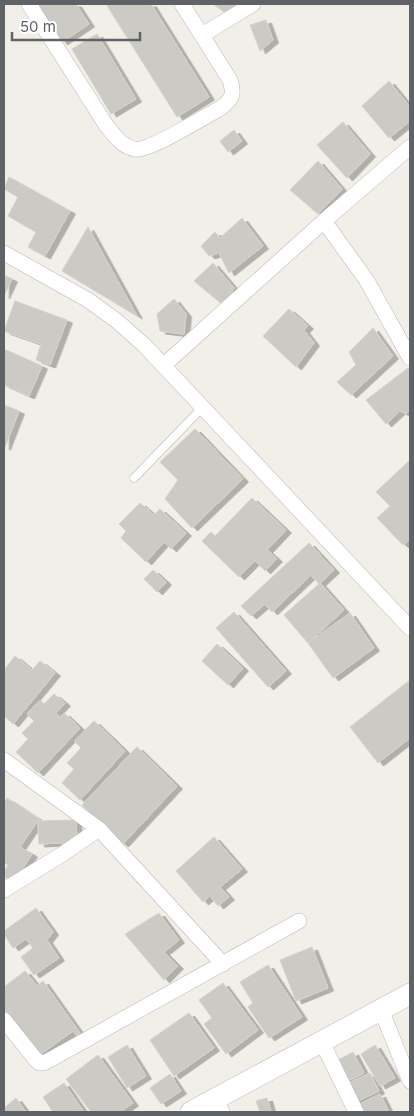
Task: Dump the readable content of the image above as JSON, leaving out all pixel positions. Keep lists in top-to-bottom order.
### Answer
{
  "scale_bar": "50 m"
}
